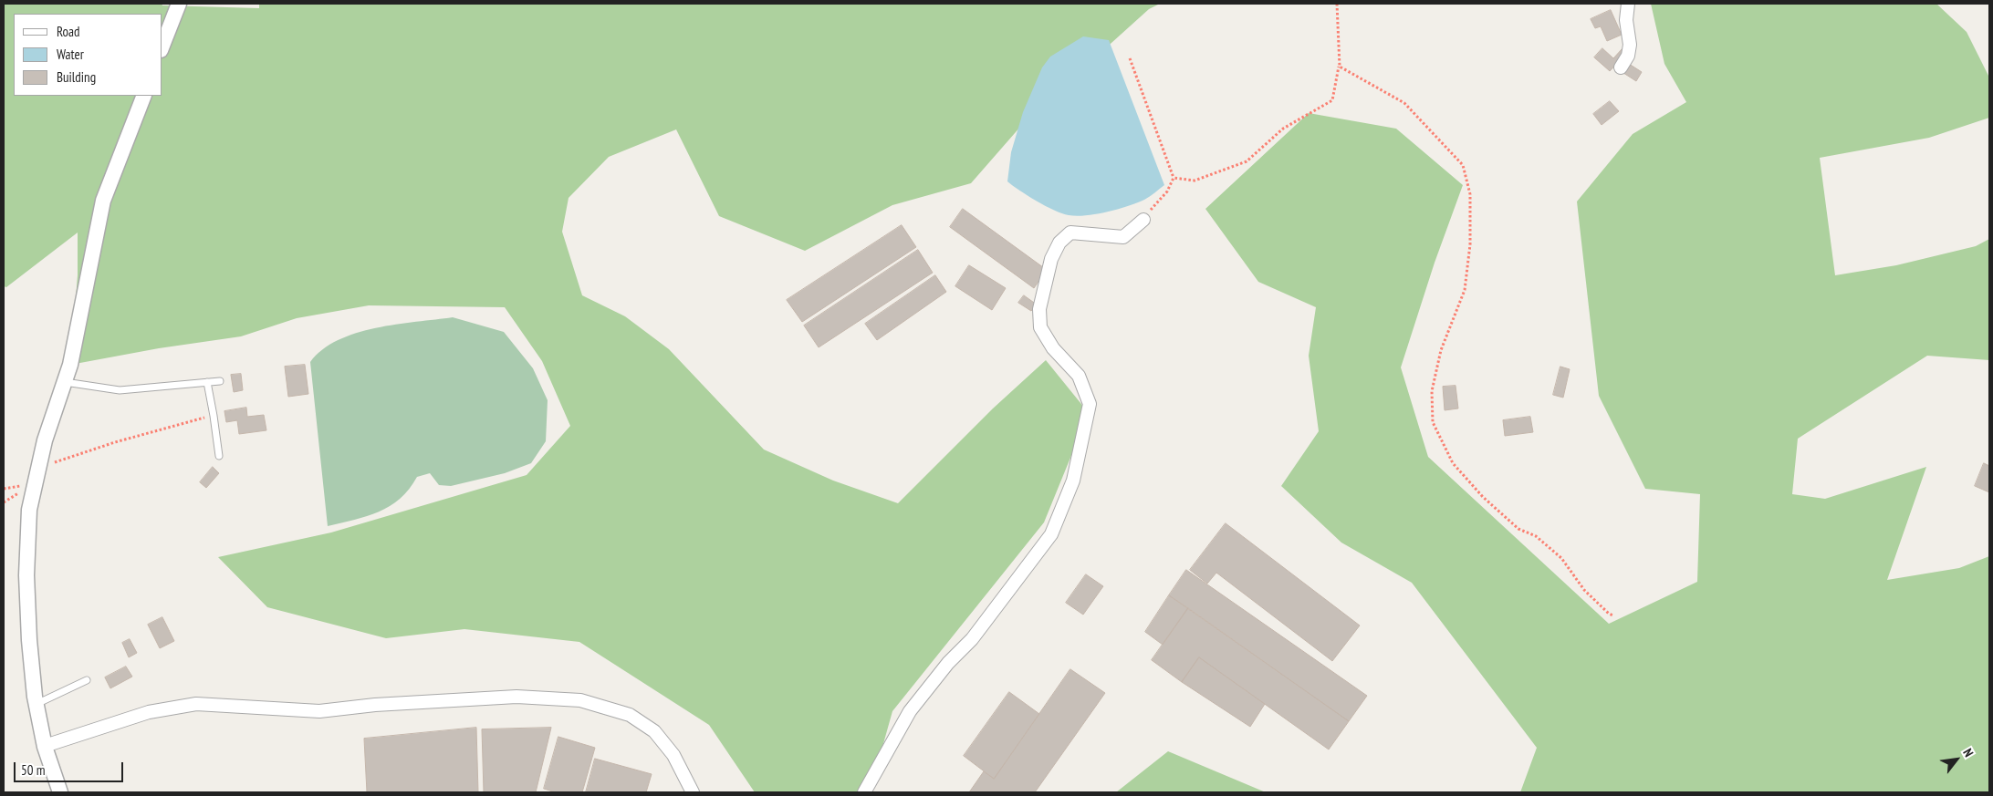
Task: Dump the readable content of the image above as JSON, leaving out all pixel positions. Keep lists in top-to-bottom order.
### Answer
{
  "legend": ["Road", "Water", "Building"],
  "scale_bar": "50 m",
  "north": "top right"
}
